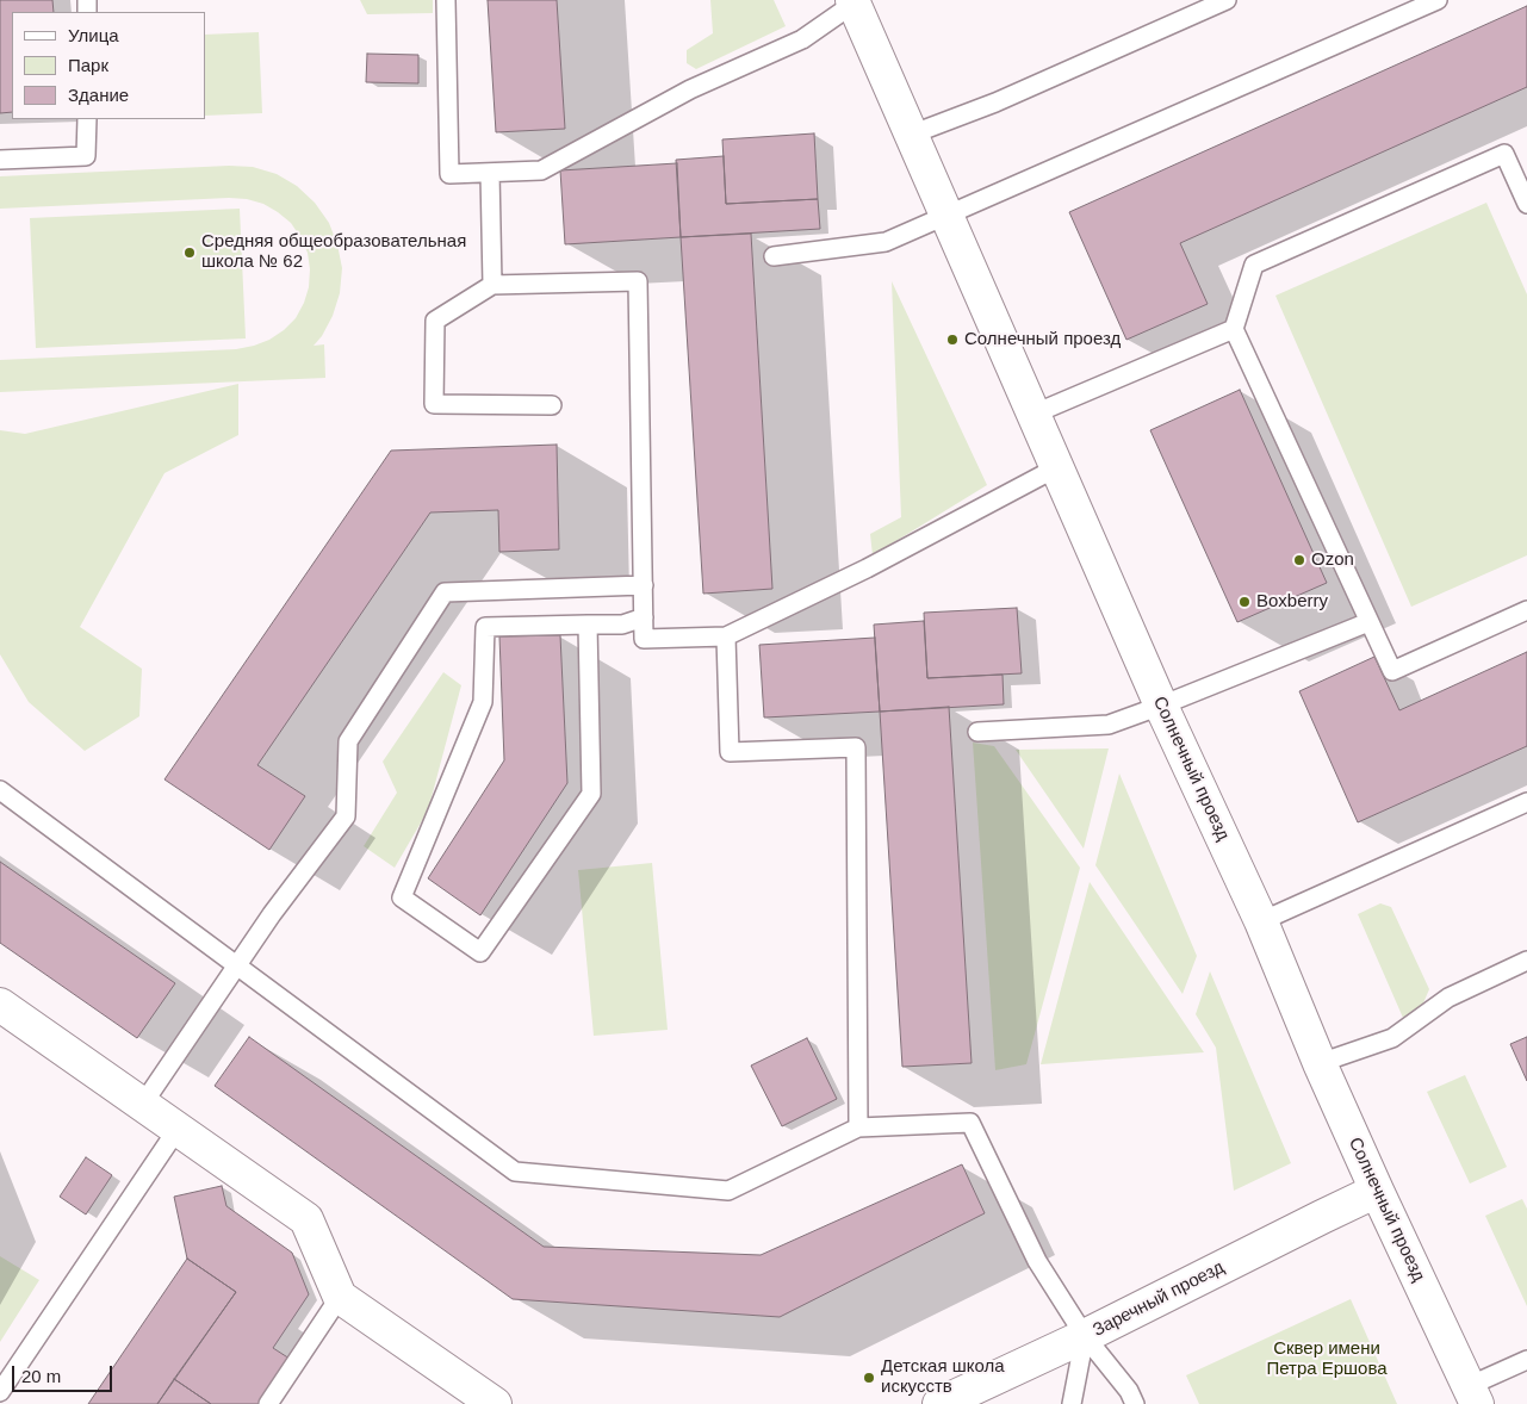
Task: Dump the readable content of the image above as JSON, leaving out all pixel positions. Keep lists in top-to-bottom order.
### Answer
{
  "streets": {
    "street": ["Солнечный проезд", "Заречный проезд"]
  },
  "crossings": [
    ["Солнечный проезд", "Заречный проезд"]
  ],
  "parks": ["Сквер имени Петра Ершова"],
  "places": [
    "Средняя общеобразовательная школа № 62",
    "Солнечный проезд",
    "Ozon",
    "Boxberry",
    "Детская школа искусств"
  ],
  "legend": ["Улица", "Парк", "Здание"],
  "scale_bar": "20 m"
}
